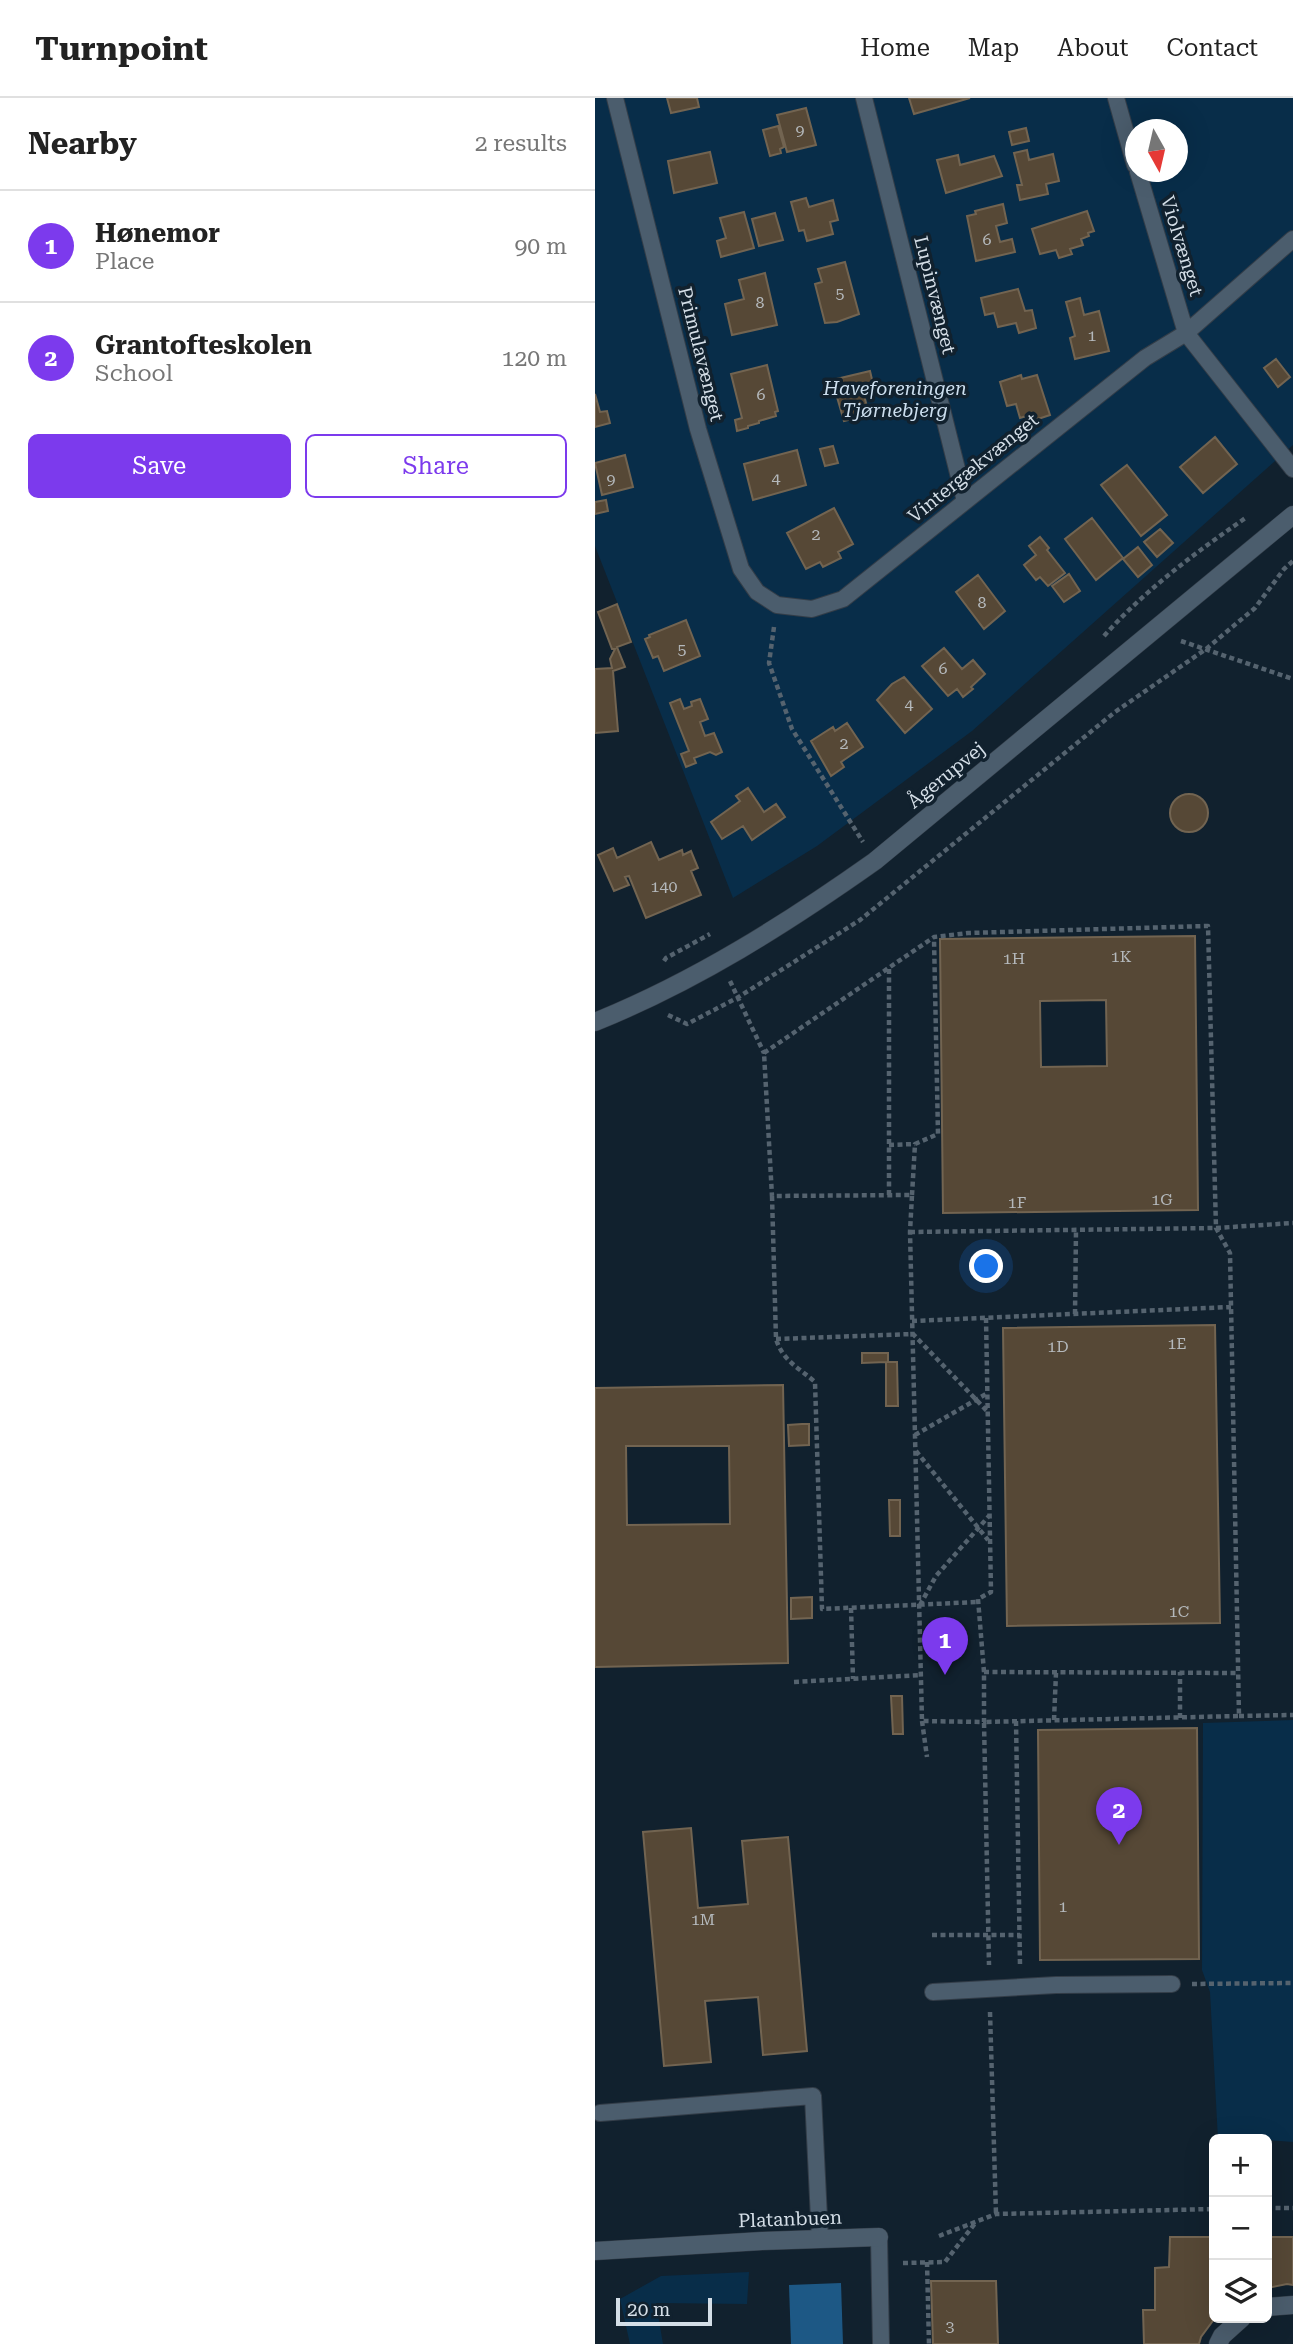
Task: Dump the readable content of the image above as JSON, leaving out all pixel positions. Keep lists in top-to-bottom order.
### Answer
{
  "streets": {
    "street": ["Ågerupvej", "Platanbuen"],
    "lane": [
      "Violvænget",
      "Lupinvænget",
      "Primulavænget",
      "Vintergækvænget"
    ]
  },
  "crossings": [
    ["Violvænget", "Vintergækvænget"],
    ["Lupinvænget", "Vintergækvænget"],
    ["Primulavænget", "Vintergækvænget"]
  ],
  "parks": ["Haveforeningen Tjørnebjerg"],
  "house_numbers": [
    "9",
    "6",
    "5",
    "8",
    "1",
    "6",
    "4",
    "9",
    "2",
    "8",
    "5",
    "6",
    "4",
    "2",
    "140",
    "1K",
    "1H",
    "1G",
    "1F",
    "1E",
    "1D",
    "1C",
    "1",
    "1M",
    "3"
  ],
  "scale_bar": "20 m",
  "north": "bottom",
  "page": {
    "header": "Turnpoint",
    "nav": [
      "Home",
      "Map",
      "About",
      "Contact"
    ],
    "heading": ["Nearby", "2 results"],
    "list": [
      {
        "mark": "1",
        "name": "Hønemor",
        "note": "Place",
        "value": "90 m"
      },
      {
        "mark": "2",
        "name": "Grantofteskolen",
        "note": "School",
        "value": "120 m"
      }
    ],
    "buttons": ["Save", "Share"],
    "pins": ["1", "2"],
    "map_buttons": ["+", "−"],
    "scale": "20 m"
  }
}
